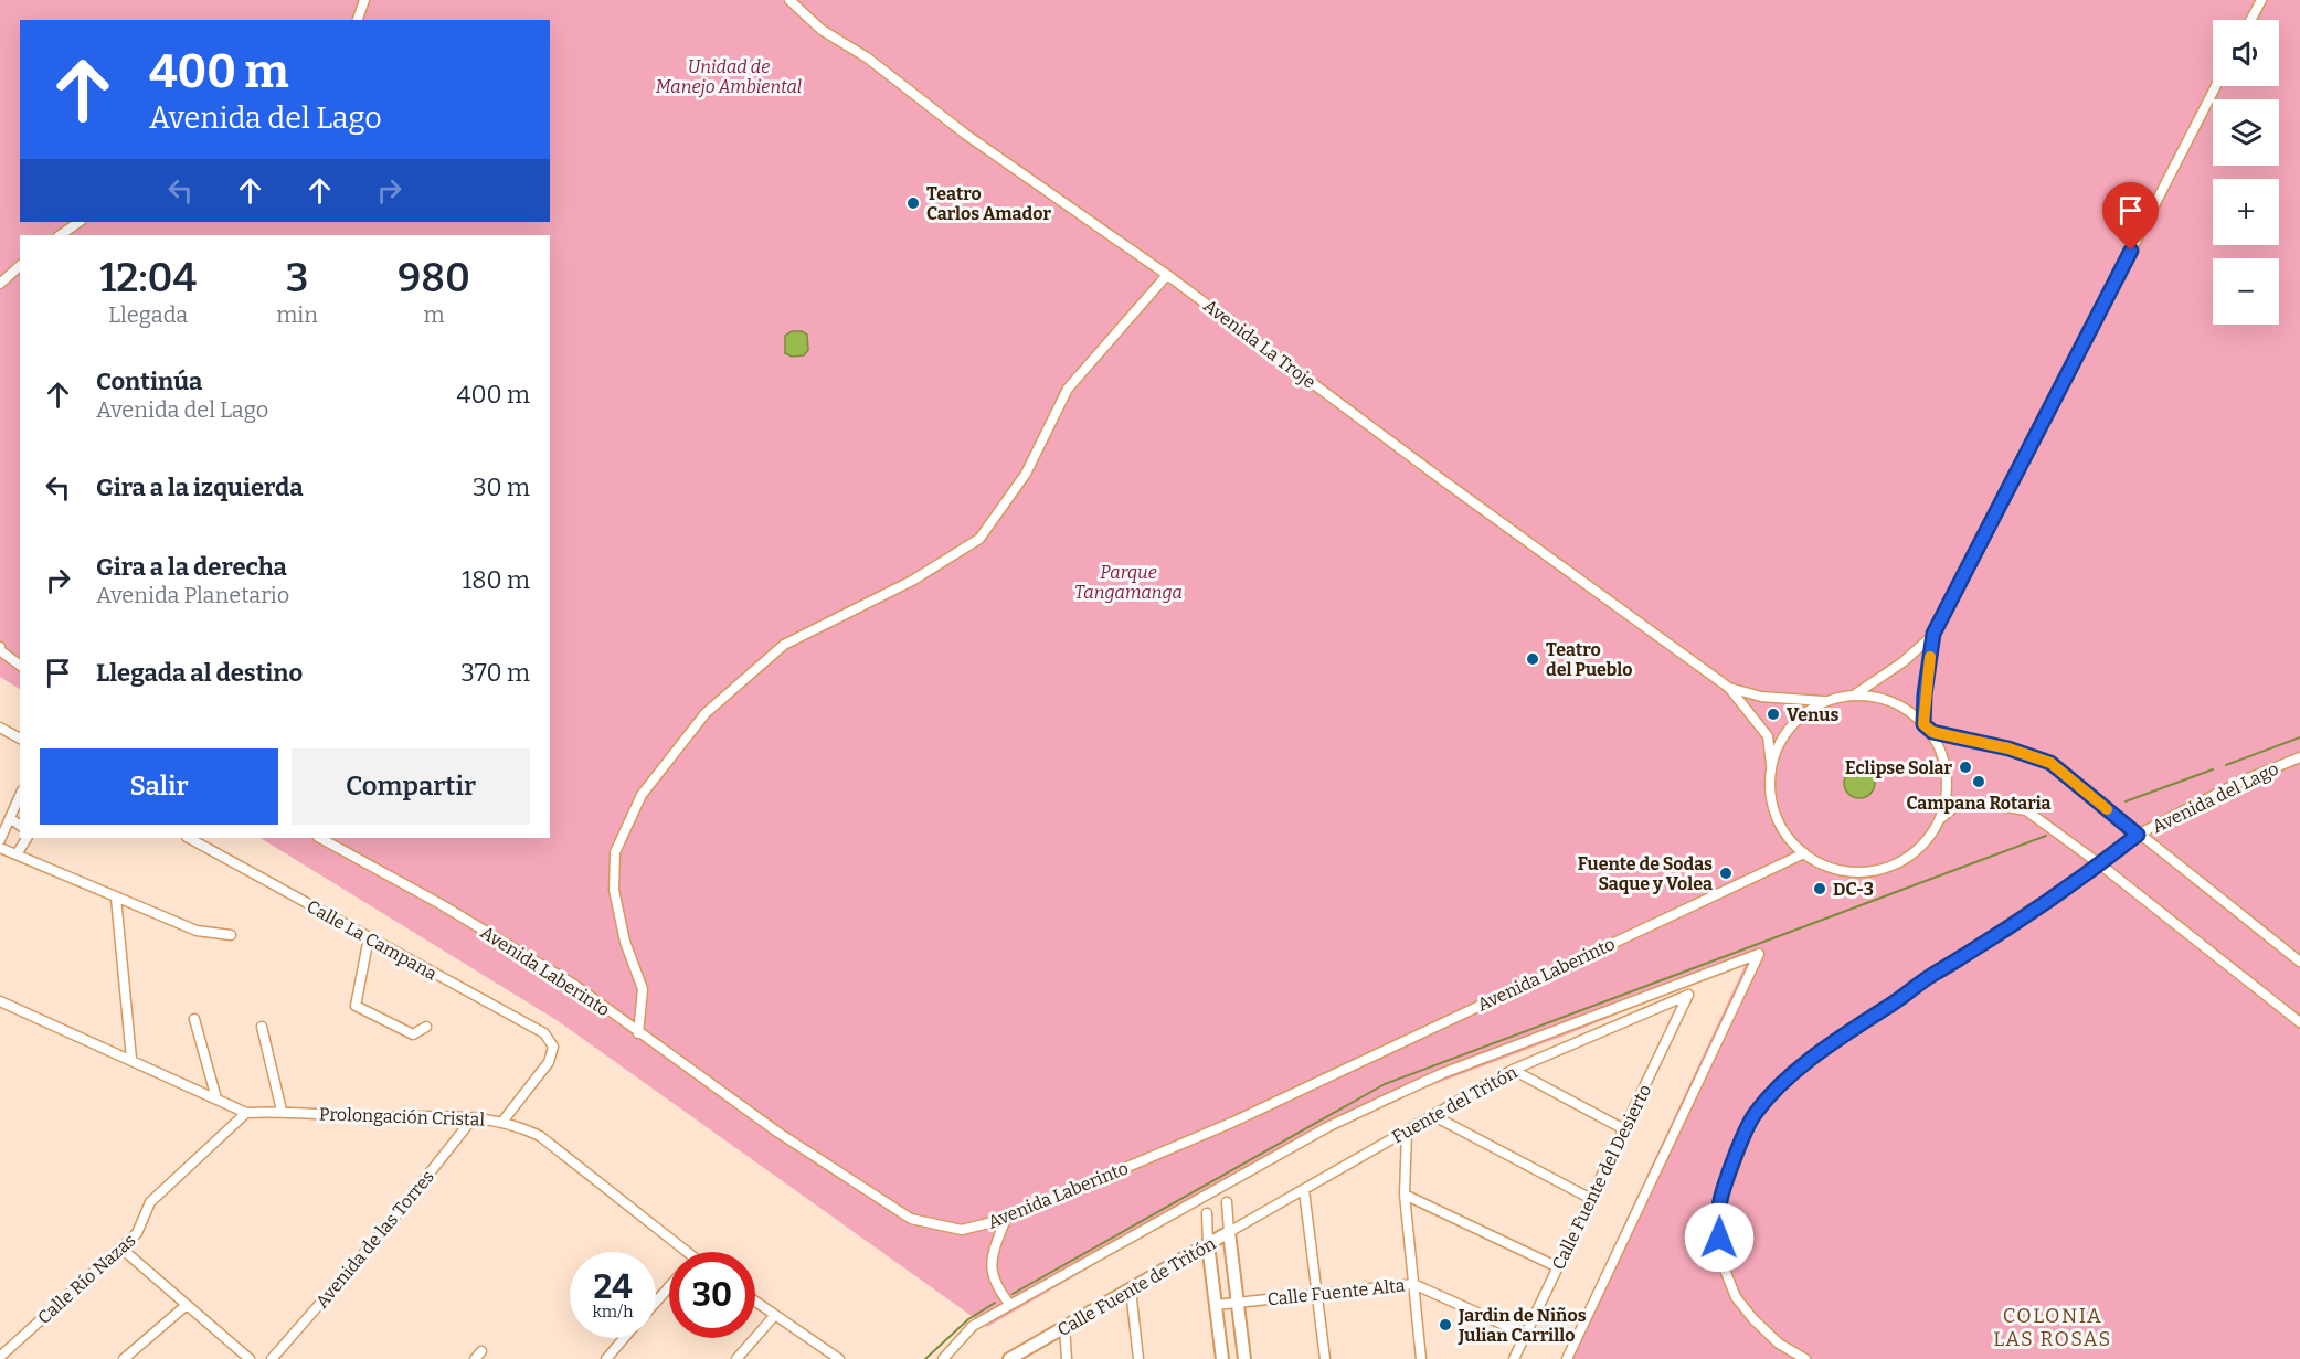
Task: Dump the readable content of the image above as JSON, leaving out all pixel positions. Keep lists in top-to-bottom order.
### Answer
{
  "streets": {
    "street": [
      "Avenida La Troje",
      "Avenida del Lago",
      "Calle La Campana",
      "Avenida Laberinto",
      "Fuente del Tritón",
      "Prolongación Cristal",
      "Calle Fuente del Desierto",
      "Avenida de las Torres",
      "Calle Río Nazas",
      "Calle Fuente de Tritón",
      "Calle Fuente Alta"
    ]
  },
  "crossings": [
    ["Avenida La Troje", "Avenida Laberinto"],
    ["Calle La Campana", "Prolongación Cristal"],
    ["Fuente del Tritón", "Calle Fuente del Desierto"],
    ["Fuente del Tritón", "Calle Fuente de Tritón"],
    ["Prolongación Cristal", "Avenida de las Torres"],
    ["Prolongación Cristal", "Calle Río Nazas"],
    ["Calle Fuente del Desierto", "Calle Fuente Alta"]
  ],
  "districts": ["COLONIA LAS ROSAS"],
  "parks": ["Unidad de Manejo Ambiental", "Parque Tangamanga"],
  "places": [
    "Teatro Carlos Amador",
    "Teatro del Pueblo",
    "Venus",
    "Eclipse Solar",
    "Campana Rotaria",
    "Fuente de Sodas Saque y Volea",
    "DC-3",
    "Jardin de Niños Julian Carrillo"
  ],
  "page": {
    "map_buttons": ["+", "−"],
    "turn": ["400 m", "Avenida del Lago"],
    "eta": [
      "12:04",
      "Llegada",
      "3",
      "min",
      "980",
      "m"
    ],
    "list": [
      {
        "name": "Continúa",
        "note": "Avenida del Lago",
        "value": "400 m"
      },
      {
        "name": "Gira a la izquierda",
        "value": "30 m"
      },
      {
        "name": "Gira a la derecha",
        "note": "Avenida Planetario",
        "value": "180 m"
      },
      {
        "name": "Llegada al destino",
        "value": "370 m"
      }
    ],
    "buttons": ["Salir", "Compartir"],
    "speed": "24 km/h",
    "limit": "30"
  }
}
